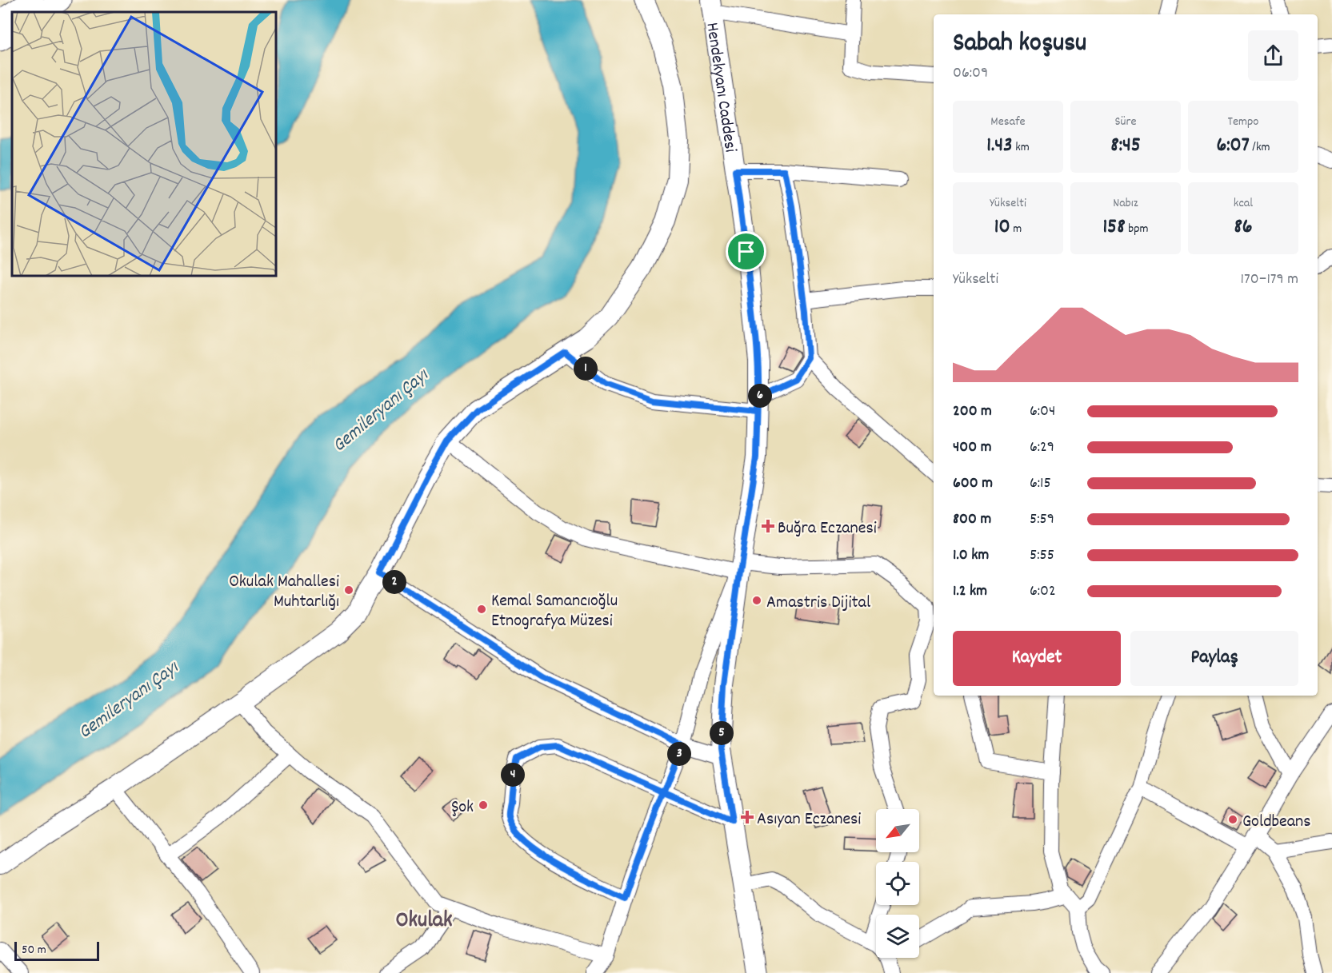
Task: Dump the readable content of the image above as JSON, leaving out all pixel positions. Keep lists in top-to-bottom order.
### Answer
{
  "streets": {
    "main road": ["Hendekyanı Caddesi"]
  },
  "districts": ["Okulak"],
  "water": ["Gemileryanı Çayı"],
  "places": {
    "health": ["Buğra Eczanesi", "Asıyan Eczanesi"],
    "other": [
      "Okulak Mahallesi Muhtarlığı",
      "Amastris Dijital",
      "Kemal Samancıoğlu Etnografya Müzesi",
      "Şok",
      "Goldbeans"
    ]
  },
  "scale_bar": "50 m",
  "north": "bottom left",
  "page": {
    "heading": ["Sabah koşusu", "06:09"],
    "stats": [
      ["Mesafe", "1.43 km"],
      ["Süre", "8:45"],
      ["Tempo", "6:07 /km"],
      ["Yükselti", "10 m"],
      ["Nabız", "158 bpm"],
      ["kcal", "86"]
    ],
    "chart": ["Yükselti", "170–179 m"],
    "pins": [
      "1",
      "6",
      "2",
      "5",
      "3",
      "4"
    ],
    "list": [
      {
        "name": "200 m",
        "note": "6:04"
      },
      {
        "name": "400 m",
        "note": "6:29"
      },
      {
        "name": "600 m",
        "note": "6:15"
      },
      {
        "name": "800 m",
        "note": "5:59"
      },
      {
        "name": "1.0 km",
        "note": "5:55"
      },
      {
        "name": "1.2 km",
        "note": "6:02"
      }
    ],
    "buttons": ["Kaydet", "Paylaş"],
    "scale": "50 m"
  }
}
